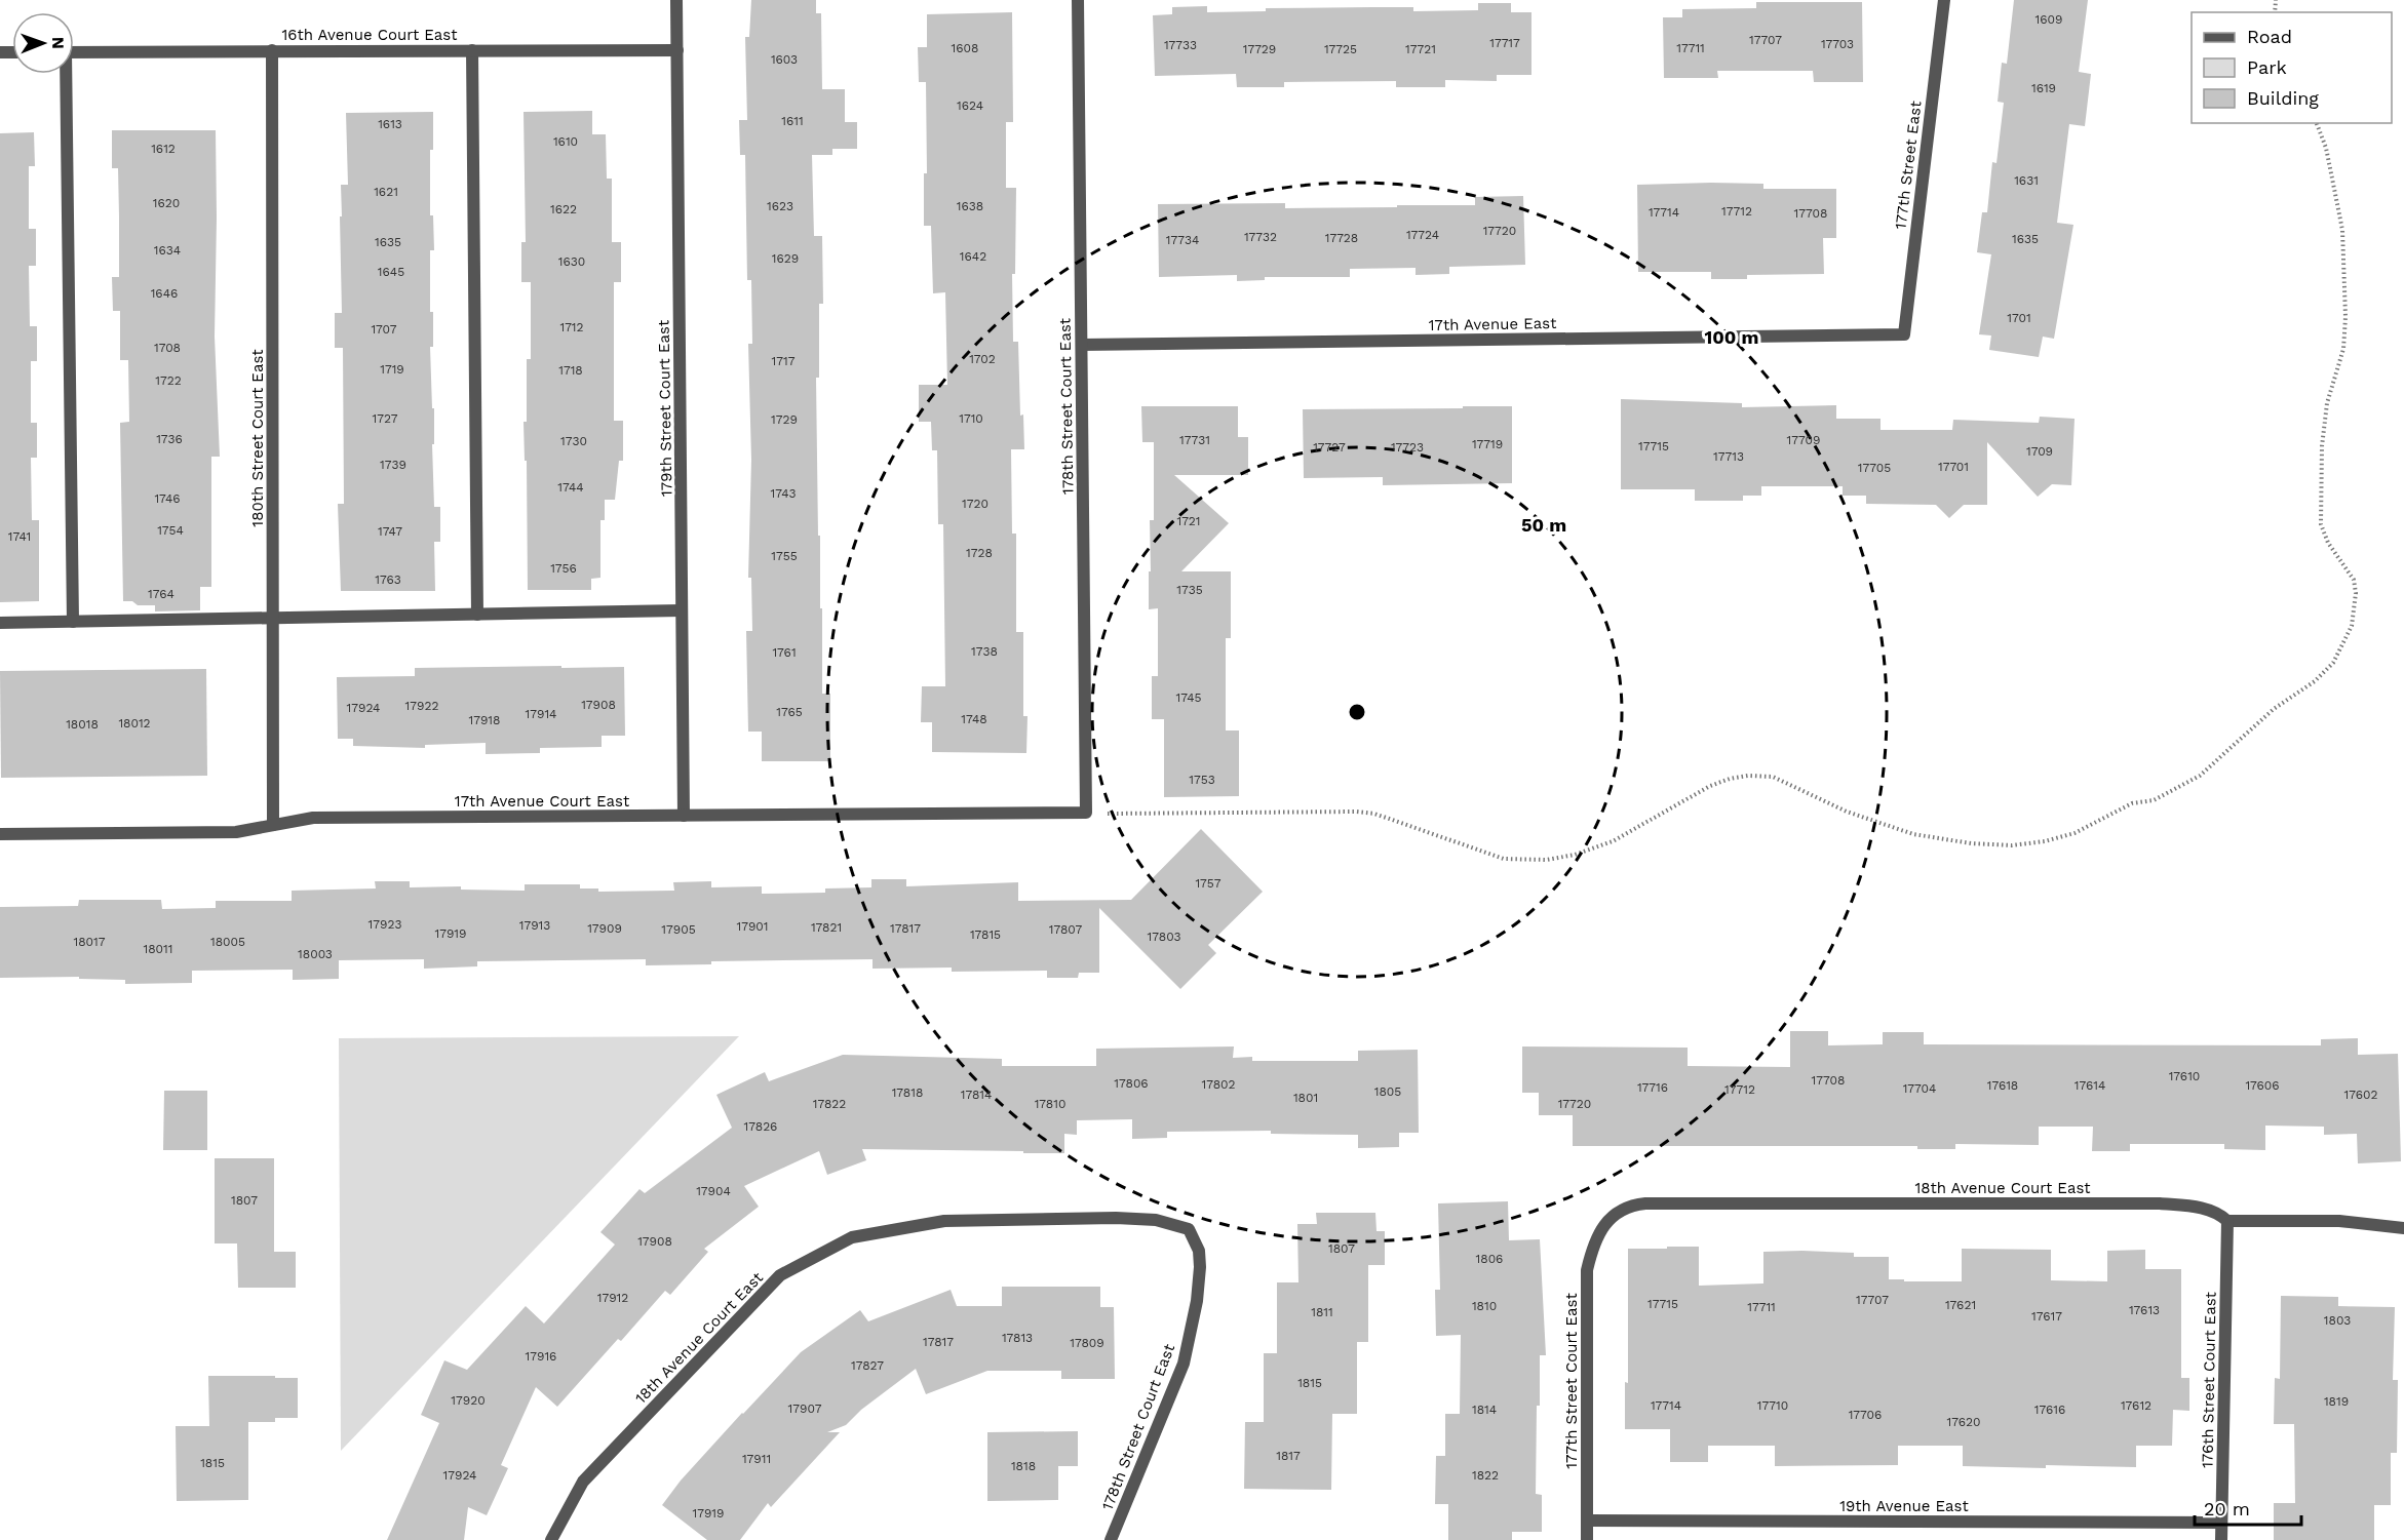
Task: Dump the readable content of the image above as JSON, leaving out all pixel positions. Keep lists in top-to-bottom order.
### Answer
{
  "streets": {
    "street": [
      "16th Avenue Court East",
      "177th Street East",
      "17th Avenue East",
      "178th Street Court East",
      "179th Street Court East",
      "180th Street Court East",
      "17th Avenue Court East",
      "18th Avenue Court East",
      "176th Street Court East",
      "177th Street Court East",
      "19th Avenue East"
    ]
  },
  "crossings": [
    ["16th Avenue Court East", "179th Street Court East"],
    ["16th Avenue Court East", "180th Street Court East"],
    ["177th Street East", "17th Avenue East"],
    ["17th Avenue East", "178th Street Court East"],
    ["178th Street Court East", "17th Avenue Court East"],
    ["178th Street Court East", "18th Avenue Court East"],
    ["179th Street Court East", "17th Avenue Court East"],
    ["180th Street Court East", "17th Avenue Court East"],
    ["18th Avenue Court East", "176th Street Court East"],
    ["18th Avenue Court East", "177th Street Court East"],
    ["176th Street Court East", "19th Avenue East"],
    ["177th Street Court East", "19th Avenue East"]
  ],
  "house_numbers": [
    "1609",
    "17707",
    "17717",
    "17703",
    "17733",
    "1608",
    "17711",
    "17729",
    "17725",
    "17721",
    "1603",
    "1619",
    "1624",
    "1611",
    "1613",
    "1610",
    "1612",
    "1631",
    "1621",
    "1620",
    "1623",
    "1638",
    "1622",
    "17712",
    "17714",
    "17708",
    "17720",
    "17724",
    "17732",
    "17728",
    "1635",
    "17734",
    "1635",
    "1634",
    "1642",
    "1629",
    "1630",
    "1645",
    "1646",
    "1701",
    "1712",
    "1707",
    "1708",
    "1702",
    "1717",
    "1719",
    "1718",
    "1722",
    "1727",
    "1710",
    "1729",
    "1736",
    "17731",
    "17709",
    "1730",
    "17719",
    "17715",
    "17727",
    "17723",
    "1709",
    "17713",
    "1739",
    "17701",
    "17705",
    "1744",
    "1743",
    "1746",
    "1720",
    "1721",
    "1754",
    "1747",
    "1741",
    "1728",
    "1755",
    "1756",
    "1763",
    "1735",
    "1764",
    "1738",
    "1761",
    "1745",
    "17908",
    "17922",
    "17924",
    "1765",
    "17914",
    "1748",
    "17918",
    "18012",
    "18018",
    "1753",
    "1757",
    "17923",
    "17913",
    "17901",
    "17821",
    "17909",
    "17817",
    "17905",
    "17807",
    "17919",
    "17815",
    "17803",
    "18017",
    "18005",
    "18011",
    "18003",
    "17610",
    "17708",
    "17806",
    "17802",
    "17618",
    "17614",
    "17606",
    "17716",
    "17704",
    "17712",
    "1805",
    "17818",
    "17814",
    "17602",
    "1801",
    "17822",
    "17810",
    "17720",
    "17826",
    "17904",
    "1807",
    "17908",
    "1807",
    "1806",
    "17912",
    "17707",
    "17715",
    "17621",
    "1810",
    "17711",
    "17613",
    "1811",
    "17617",
    "1803",
    "17813",
    "17817",
    "17809",
    "17916",
    "17827",
    "1815",
    "17920",
    "1819",
    "17714",
    "17710",
    "17612",
    "17907",
    "1814",
    "17616",
    "17706",
    "17620",
    "1817",
    "17911",
    "1815",
    "1818",
    "17924",
    "1822",
    "17919"
  ],
  "legend": ["Road", "Park", "Building"],
  "scale_bar": "20 m",
  "north": "right",
  "rings": ["100 m", "50 m"]
}
